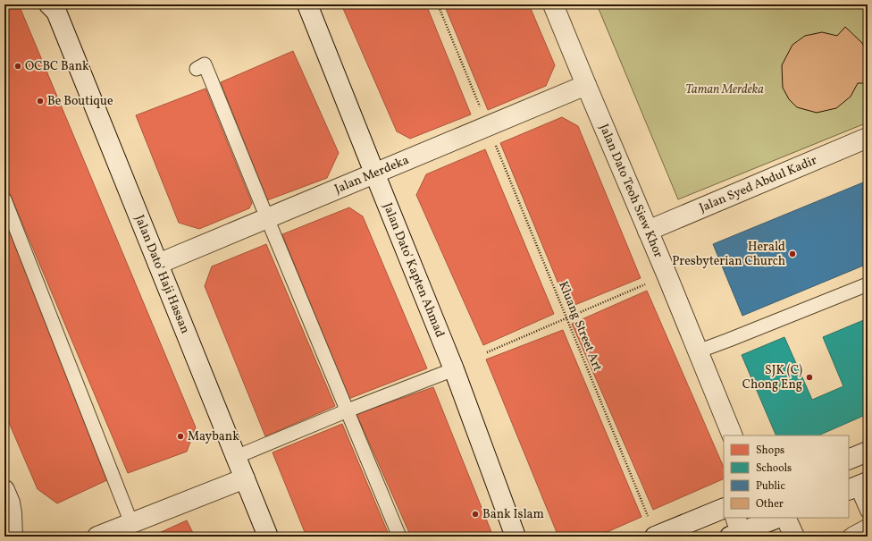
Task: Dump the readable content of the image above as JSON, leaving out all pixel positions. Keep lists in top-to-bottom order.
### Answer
{
  "streets": {
    "street": [
      "Jalan Merdeka",
      "Jalan Syed Abdul Kadir",
      "Jalan Dato Teoh Siew Khor",
      "Jalan Dato' Kapten Ahmad",
      "Jalan Dato' Haji Hassan"
    ],
    "path": ["Kluang Street Art"]
  },
  "crossings": [
    ["Jalan Merdeka", "Jalan Dato Teoh Siew Khor"],
    ["Jalan Merdeka", "Jalan Dato' Kapten Ahmad"],
    ["Jalan Merdeka", "Jalan Dato' Haji Hassan"],
    ["Jalan Syed Abdul Kadir", "Jalan Dato Teoh Siew Khor"]
  ],
  "parks": ["Taman Merdeka"],
  "places": [
    "OCBC Bank",
    "Be Boutique",
    "Herald Presbyterian Church",
    "SJK (C) Chong Eng",
    "Maybank",
    "Bank Islam"
  ],
  "legend": [
    "Shops",
    "Schools",
    "Public",
    "Other"
  ]
}
